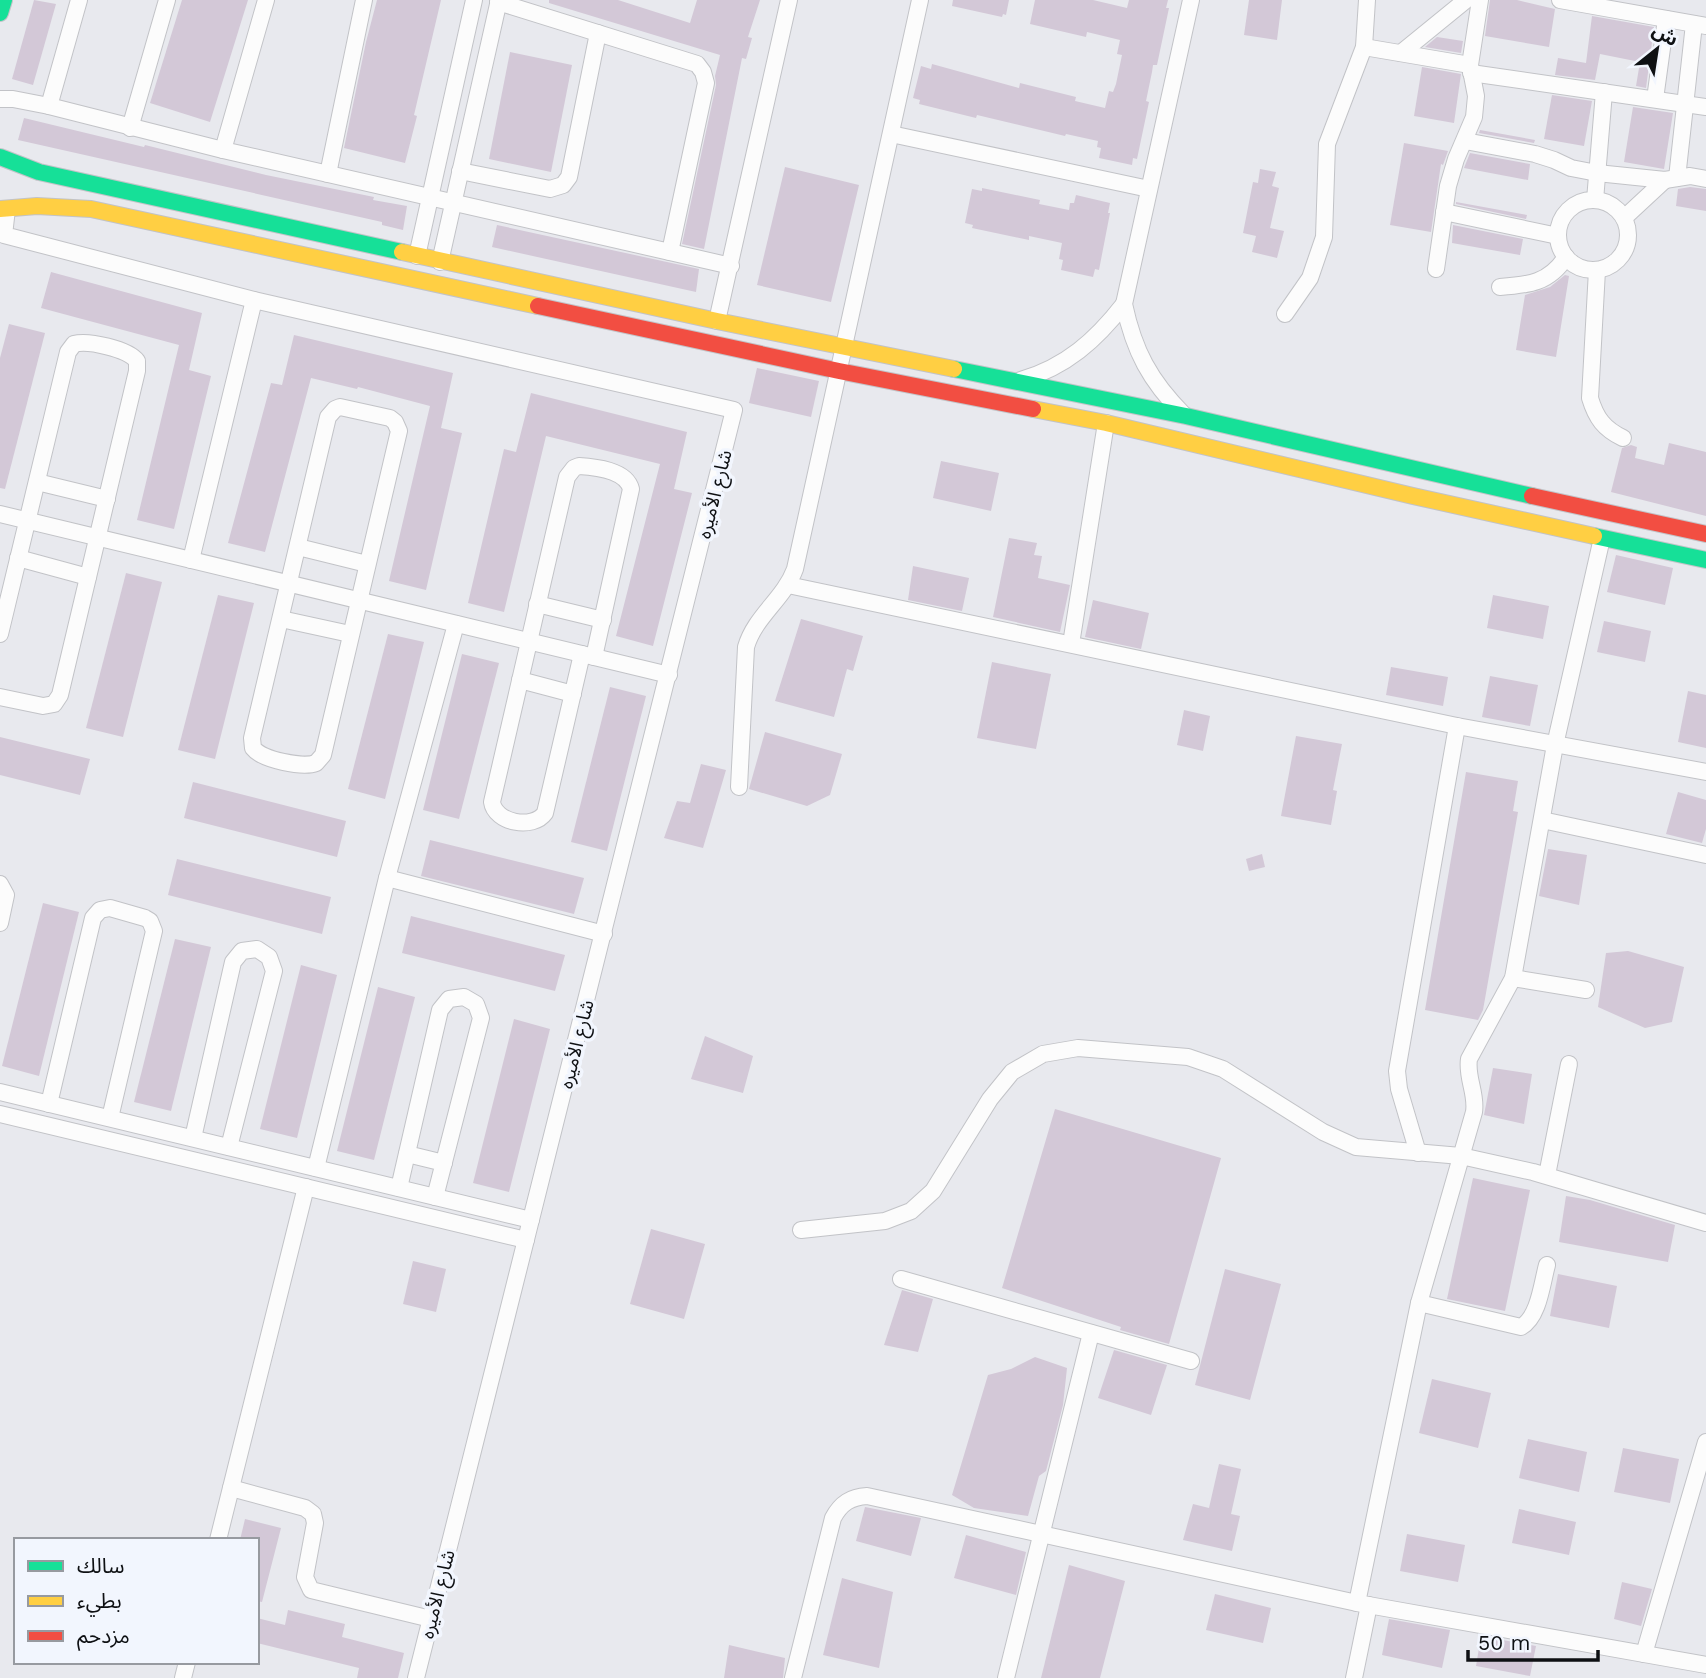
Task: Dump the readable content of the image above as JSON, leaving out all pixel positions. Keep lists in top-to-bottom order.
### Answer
{
  "streets": {
    "street": ["شارع الأميره"]
  },
  "legend": ["سالك", "بطيء", "مزدحم"],
  "scale_bar": "50 m",
  "north": "top right"
}
